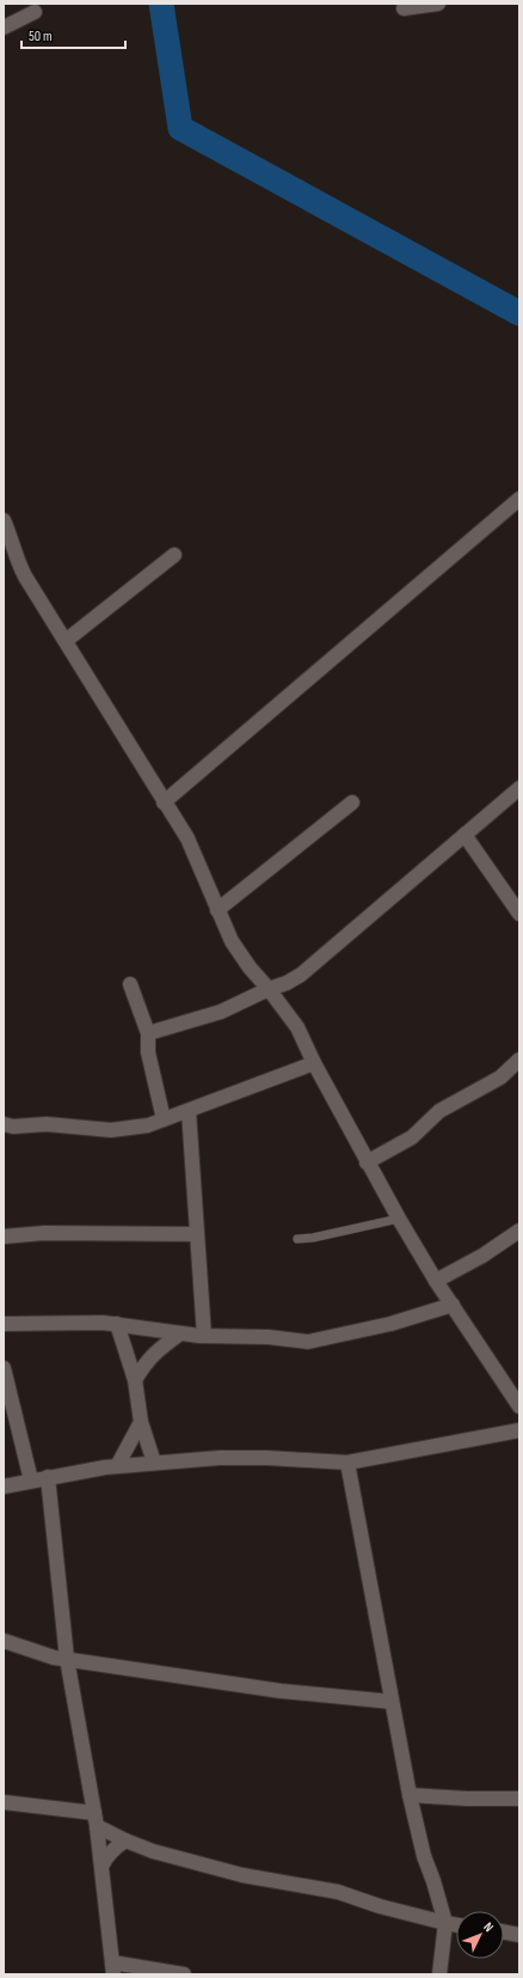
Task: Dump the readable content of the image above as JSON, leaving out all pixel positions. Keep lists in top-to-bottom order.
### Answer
{
  "scale_bar": "50 m",
  "north": "top right"
}
